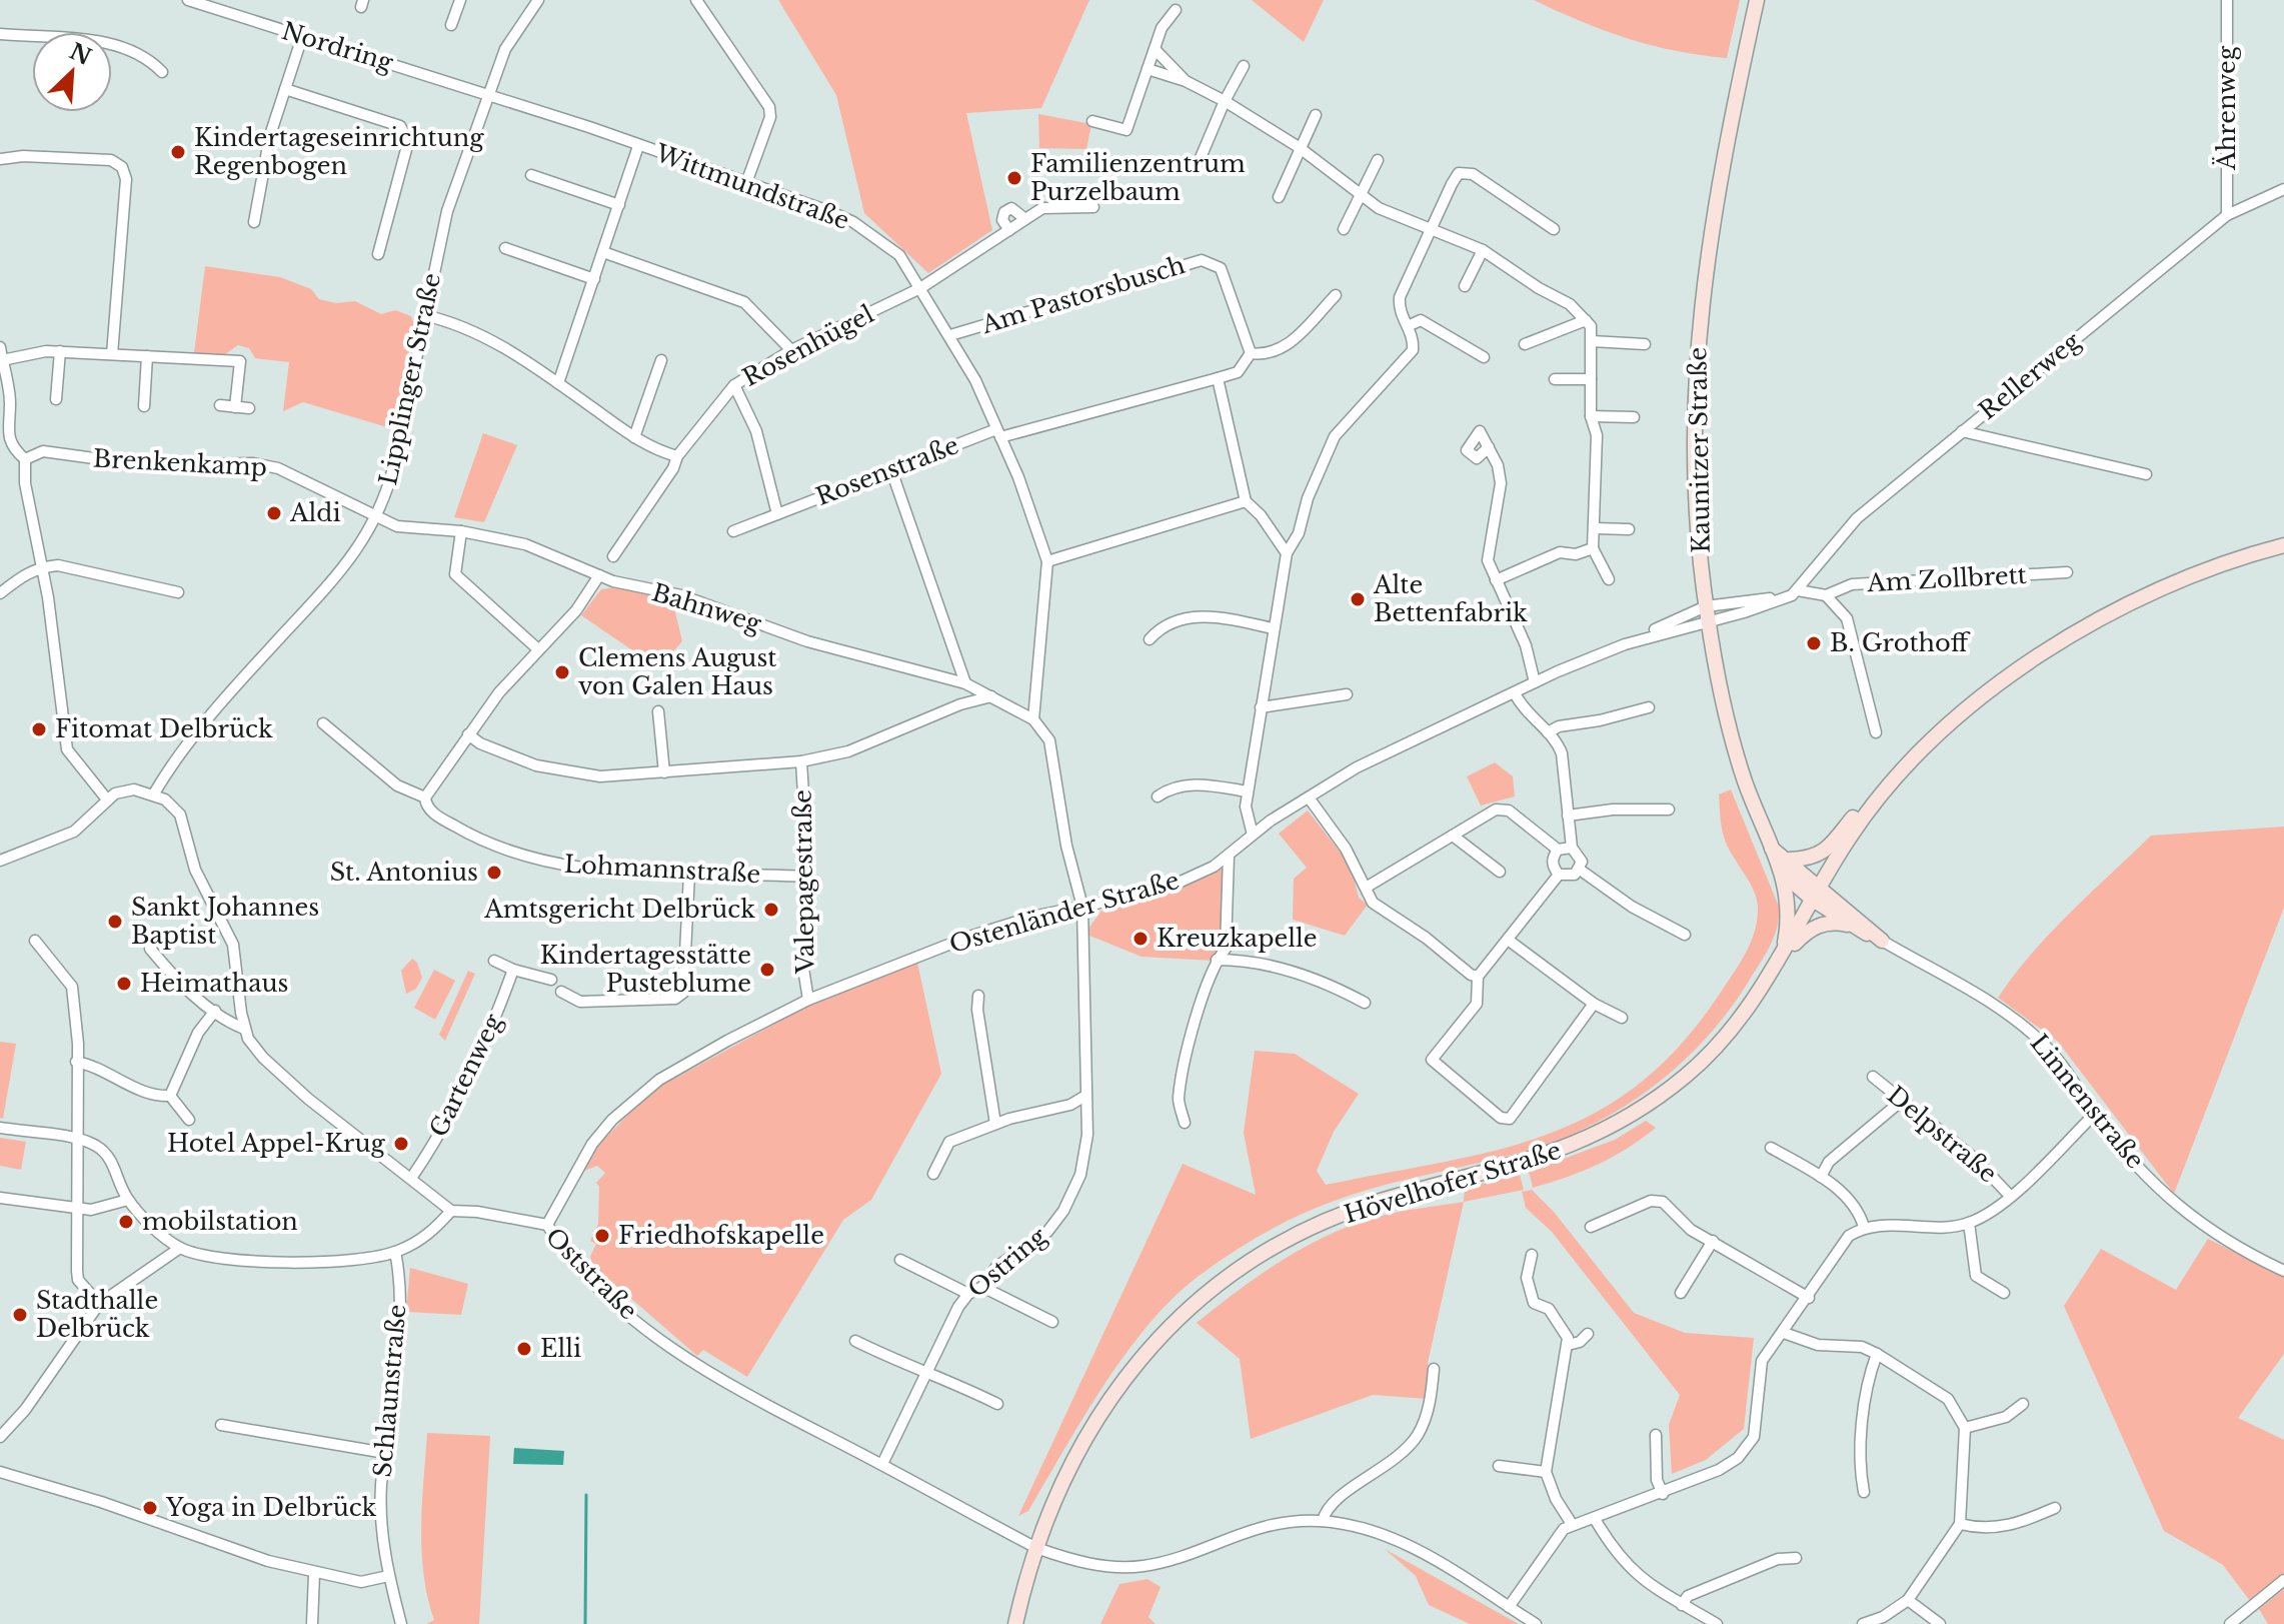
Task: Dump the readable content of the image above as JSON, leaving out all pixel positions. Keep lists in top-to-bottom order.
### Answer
{
  "streets": {
    "main road": ["Kaunitzer Straße", "Hövelhofer Straße"],
    "street": [
      "Nordring",
      "Ährenweg",
      "Wittmundstraße",
      "Am Pastorsbusch",
      "Rosenhügel",
      "Rellerweg",
      "Lipplinger Straße",
      "Brenkenkamp",
      "Rosenstraße",
      "Am Zollbrett",
      "Bahnweg",
      "Lohmannstraße",
      "Valepagestraße",
      "Ostenländer Straße",
      "Gartenweg",
      "Linnenstraße",
      "Delpstraße",
      "Ostring",
      "Oststraße",
      "Schlaunstraße"
    ]
  },
  "crossings": [
    ["Nordring", "Wittmundstraße"],
    ["Nordring", "Lipplinger Straße"],
    ["Ährenweg", "Rellerweg"],
    ["Wittmundstraße", "Am Pastorsbusch"],
    ["Wittmundstraße", "Rosenhügel"],
    ["Wittmundstraße", "Lipplinger Straße"],
    ["Wittmundstraße", "Rosenstraße"],
    ["Wittmundstraße", "Bahnweg"],
    ["Rellerweg", "Am Zollbrett"],
    ["Lipplinger Straße", "Brenkenkamp"],
    ["Lipplinger Straße", "Bahnweg"],
    ["Kaunitzer Straße", "Ostenländer Straße"],
    ["Brenkenkamp", "Bahnweg"],
    ["Lohmannstraße", "Valepagestraße"],
    ["Valepagestraße", "Ostenländer Straße"],
    ["Ostenländer Straße", "Ostring"],
    ["Ostenländer Straße", "Oststraße"],
    ["Hövelhofer Straße", "Oststraße"],
    ["Ostring", "Oststraße"]
  ],
  "places": [
    "Kindertageseinrichtung Regenbogen",
    "Familienzentrum Purzelbaum",
    "Aldi",
    "Alte Bettenfabrik",
    "B. Grothoff",
    "Clemens August von Galen Haus",
    "Fitomat Delbrück",
    "St. Antonius",
    "Amtsgericht Delbrück",
    "Sankt Johannes Baptist",
    "Kreuzkapelle",
    "Kindertagesstätte Pusteblume",
    "Heimathaus",
    "Hotel Appel-Krug",
    "mobilstation",
    "Friedhofskapelle",
    "Stadthalle Delbrück",
    "Elli",
    "Yoga in Delbrück"
  ],
  "north": "top right"
}
